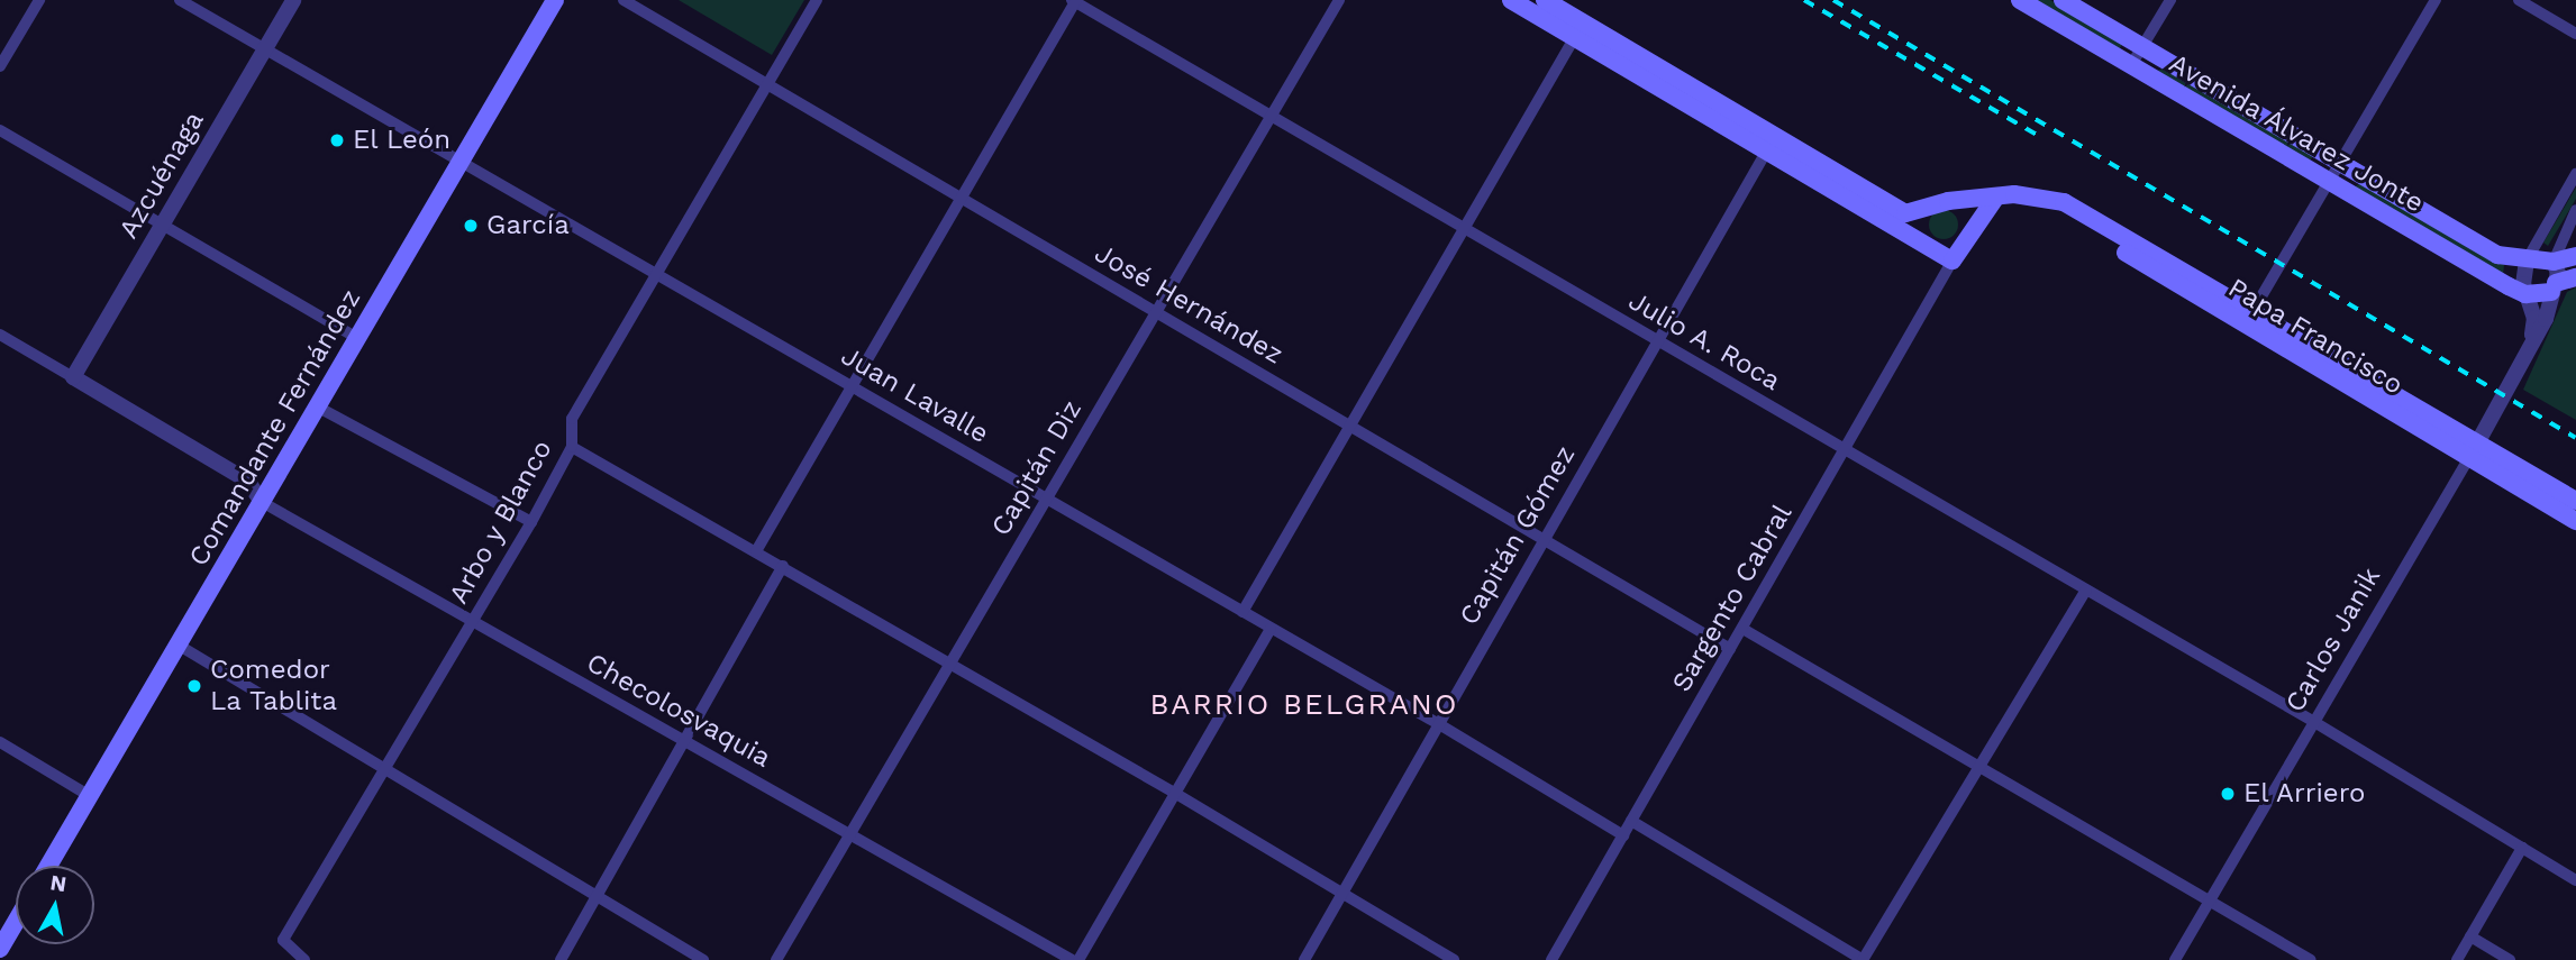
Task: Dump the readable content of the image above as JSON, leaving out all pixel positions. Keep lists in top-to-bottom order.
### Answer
{
  "streets": {
    "main road": ["Avenida Álvarez Jonte", "Comandante Fernández"],
    "street": [
      "Azcuénaga",
      "José Hernández",
      "Julio A. Roca",
      "Juan Lavalle",
      "Capitán Diz",
      "Arbo y Blanco",
      "Capitán Gómez",
      "Sargento Cabral",
      "Carlos Janik",
      "Checolosvaquia"
    ]
  },
  "crossings": [
    ["Azcuénaga", "Juan Lavalle"],
    ["José Hernández", "Capitán Diz"],
    ["José Hernández", "Arbo y Blanco"],
    ["José Hernández", "Capitán Gómez"],
    ["José Hernández", "Sargento Cabral"],
    ["Julio A. Roca", "Capitán Diz"],
    ["Julio A. Roca", "Capitán Gómez"],
    ["Julio A. Roca", "Sargento Cabral"],
    ["Julio A. Roca", "Carlos Janik"],
    ["Juan Lavalle", "Comandante Fernández"],
    ["Juan Lavalle", "Capitán Diz"],
    ["Juan Lavalle", "Arbo y Blanco"],
    ["Juan Lavalle", "Capitán Gómez"],
    ["Juan Lavalle", "Sargento Cabral"],
    ["Comandante Fernández", "Checolosvaquia"],
    ["Capitán Diz", "Checolosvaquia"],
    ["Arbo y Blanco", "Checolosvaquia"]
  ],
  "districts": ["BARRIO BELGRANO"],
  "places": [
    "El León",
    "García",
    "Comedor La Tablita",
    "El Arriero"
  ],
  "north": "top"
}
